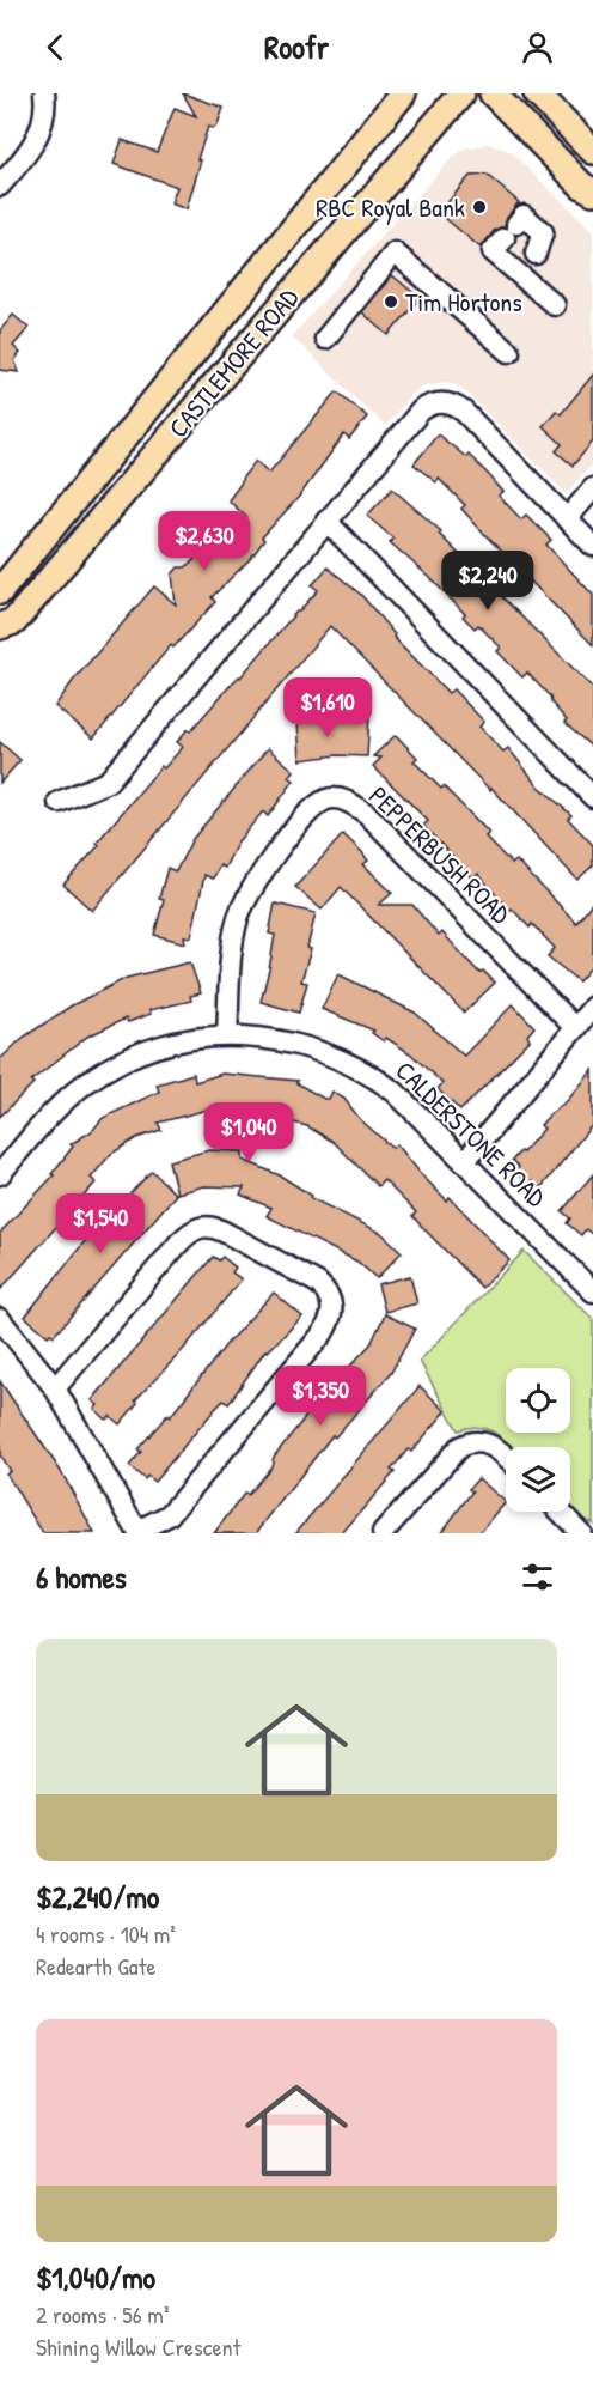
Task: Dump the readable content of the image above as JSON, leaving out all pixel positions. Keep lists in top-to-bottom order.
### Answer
{
  "streets": {
    "main road": ["CASTLEMORE ROAD"],
    "street": ["PEPPERBUSH ROAD", "CALDERSTONE ROAD"]
  },
  "crossings": [
    ["PEPPERBUSH ROAD", "CALDERSTONE ROAD"]
  ],
  "places": ["RBC Royal Bank", "Tim Hortons"],
  "page": {
    "header": "Roofr",
    "price": [
      "$2,630",
      "$2,240",
      "$1,610",
      "$1,040",
      "$1,540",
      "$1,350"
    ],
    "heading": "6 homes",
    "list": [
      {
        "name": "$2,240/mo",
        "note": "4 rooms · 104 m² · Redearth Gate"
      },
      {
        "name": "$1,040/mo",
        "note": "2 rooms · 56 m² · Shining Willow Crescent"
      }
    ]
  }
}
